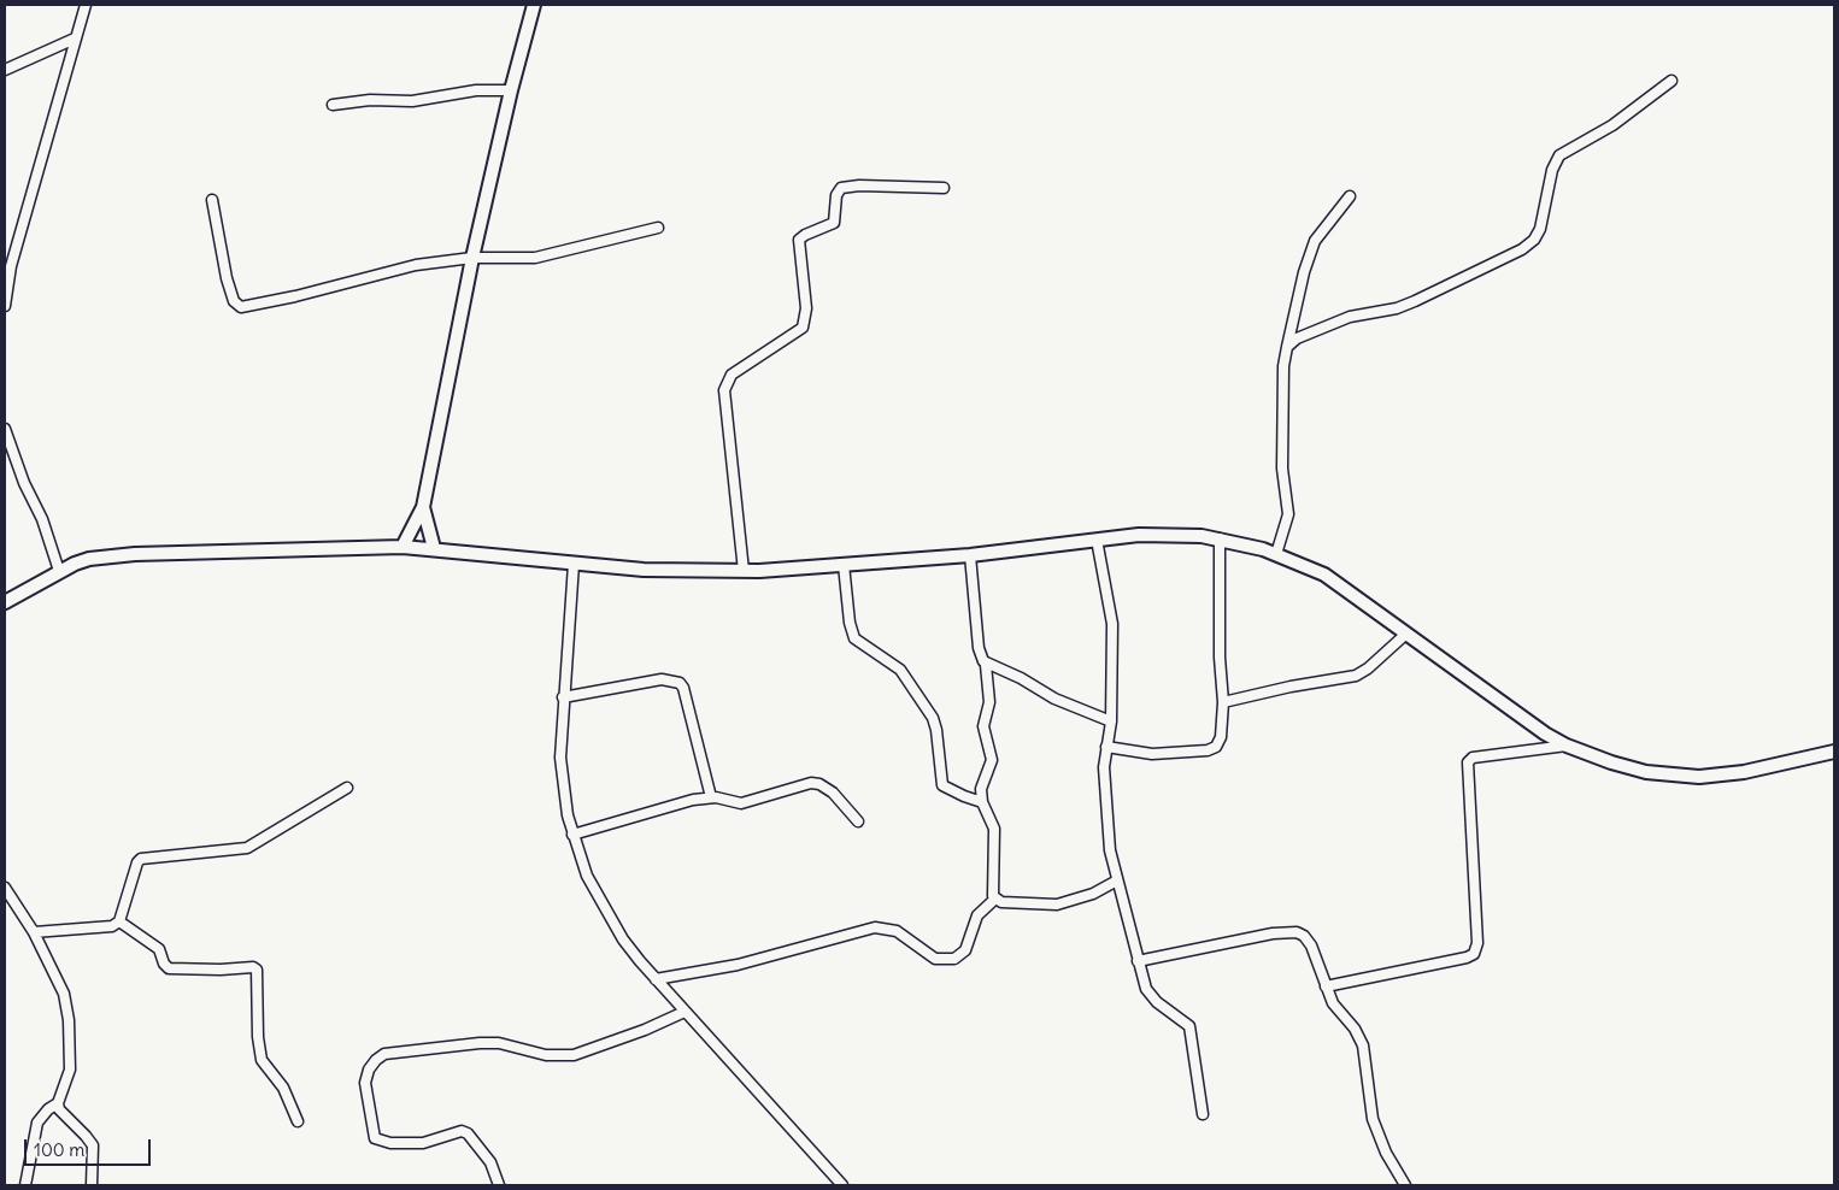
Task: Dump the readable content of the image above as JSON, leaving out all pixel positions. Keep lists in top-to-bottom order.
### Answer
{
  "scale_bar": "100 m"
}
